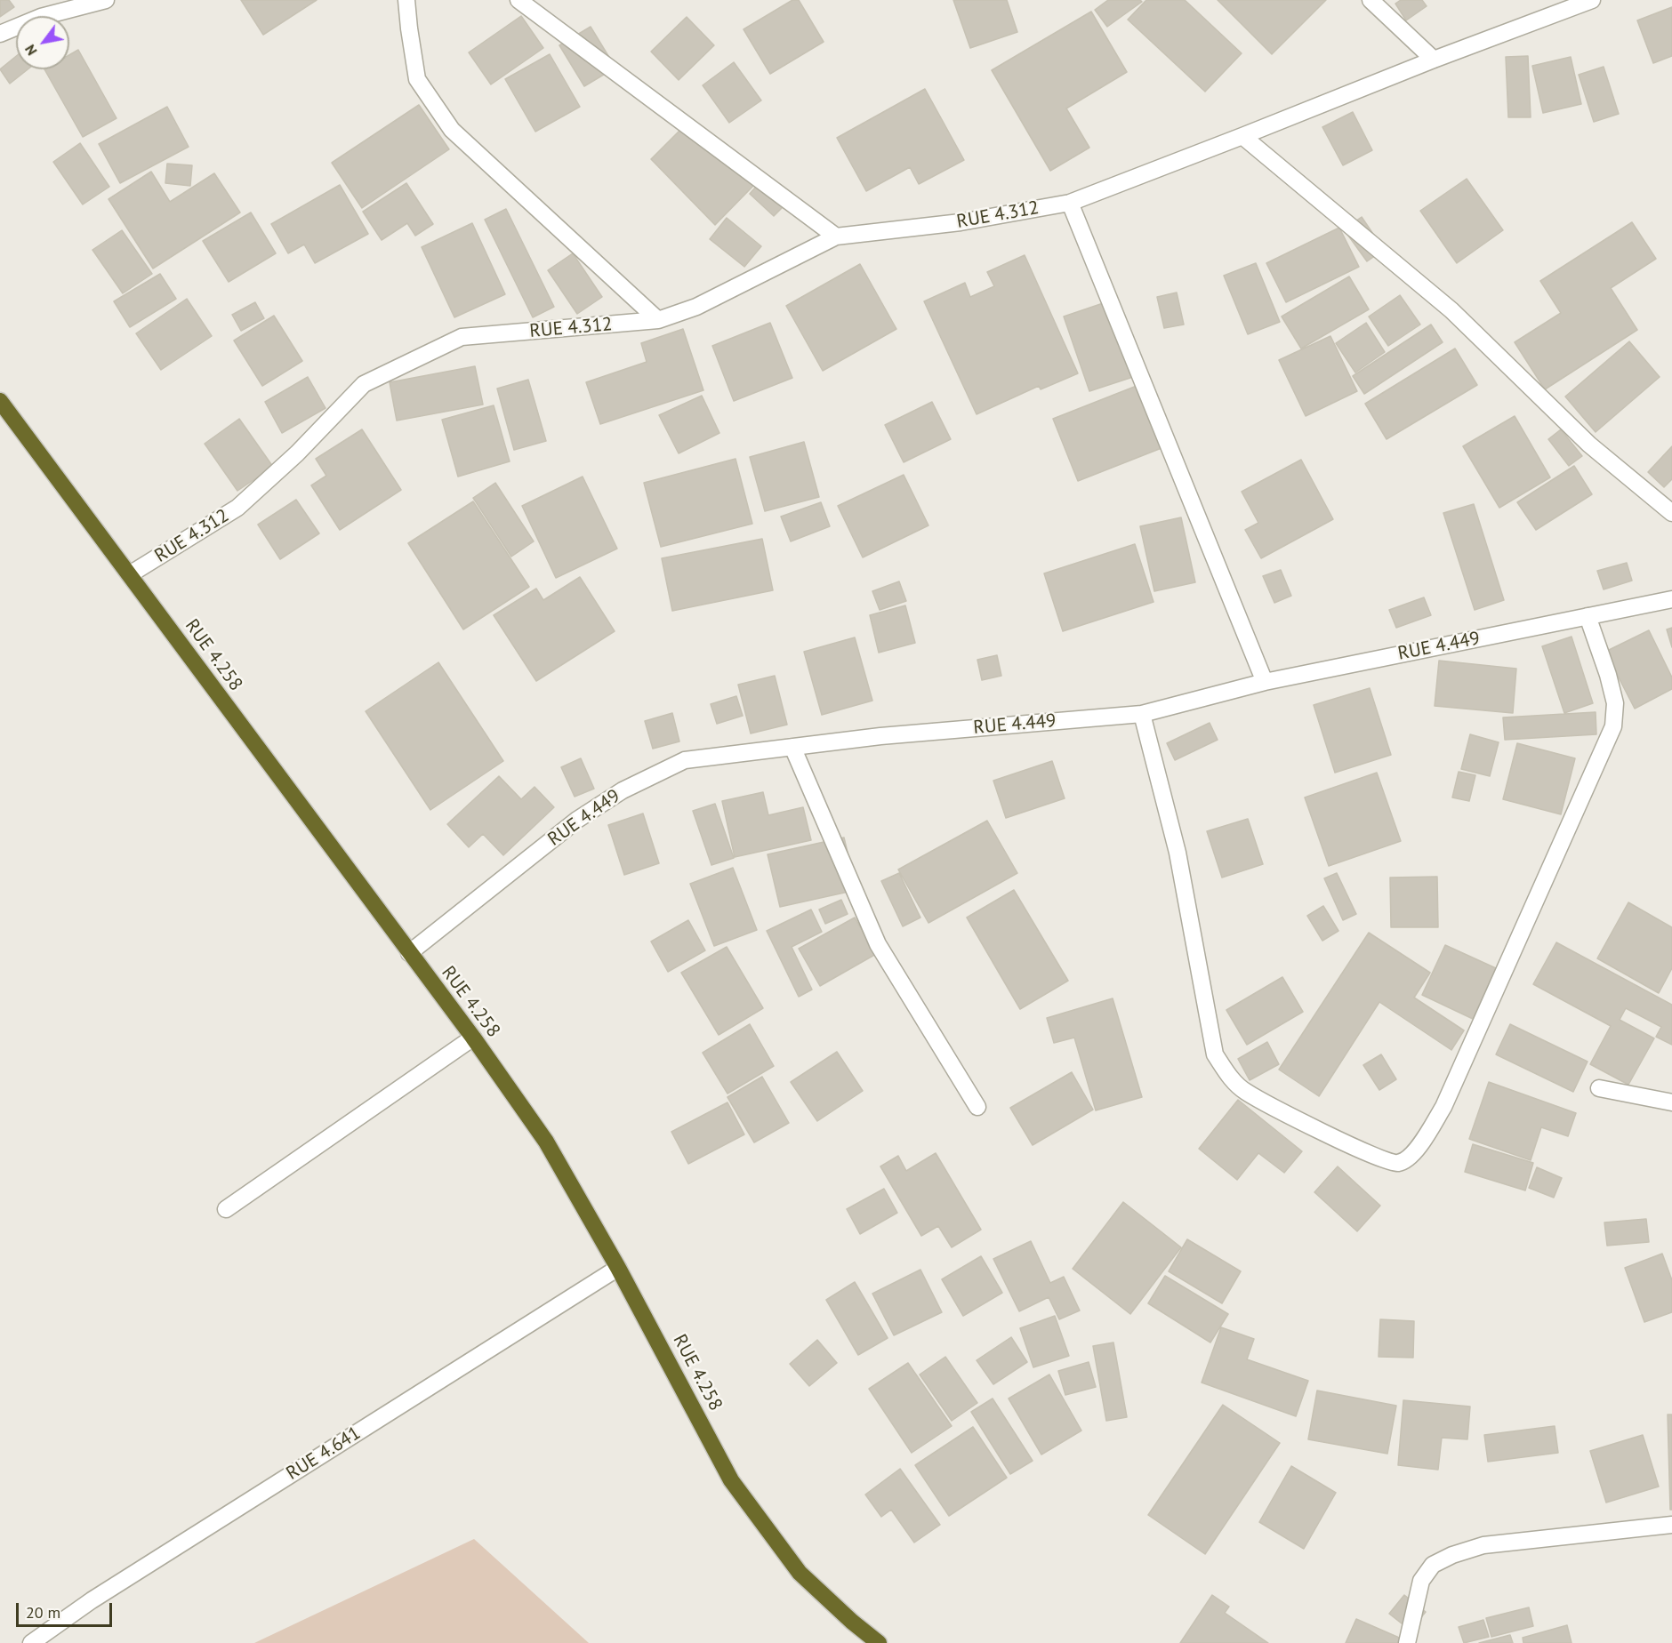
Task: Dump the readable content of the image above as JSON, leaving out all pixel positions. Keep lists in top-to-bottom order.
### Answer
{
  "streets": {
    "highway": ["RUE 4.258"],
    "street": ["RUE 4.312", "RUE 4.449", "RUE 4.641"]
  },
  "crossings": [
    ["RUE 4.312", "RUE 4.258"],
    ["RUE 4.449", "RUE 4.258"],
    ["RUE 4.258", "RUE 4.641"]
  ],
  "scale_bar": "20 m",
  "north": "bottom left"
}
